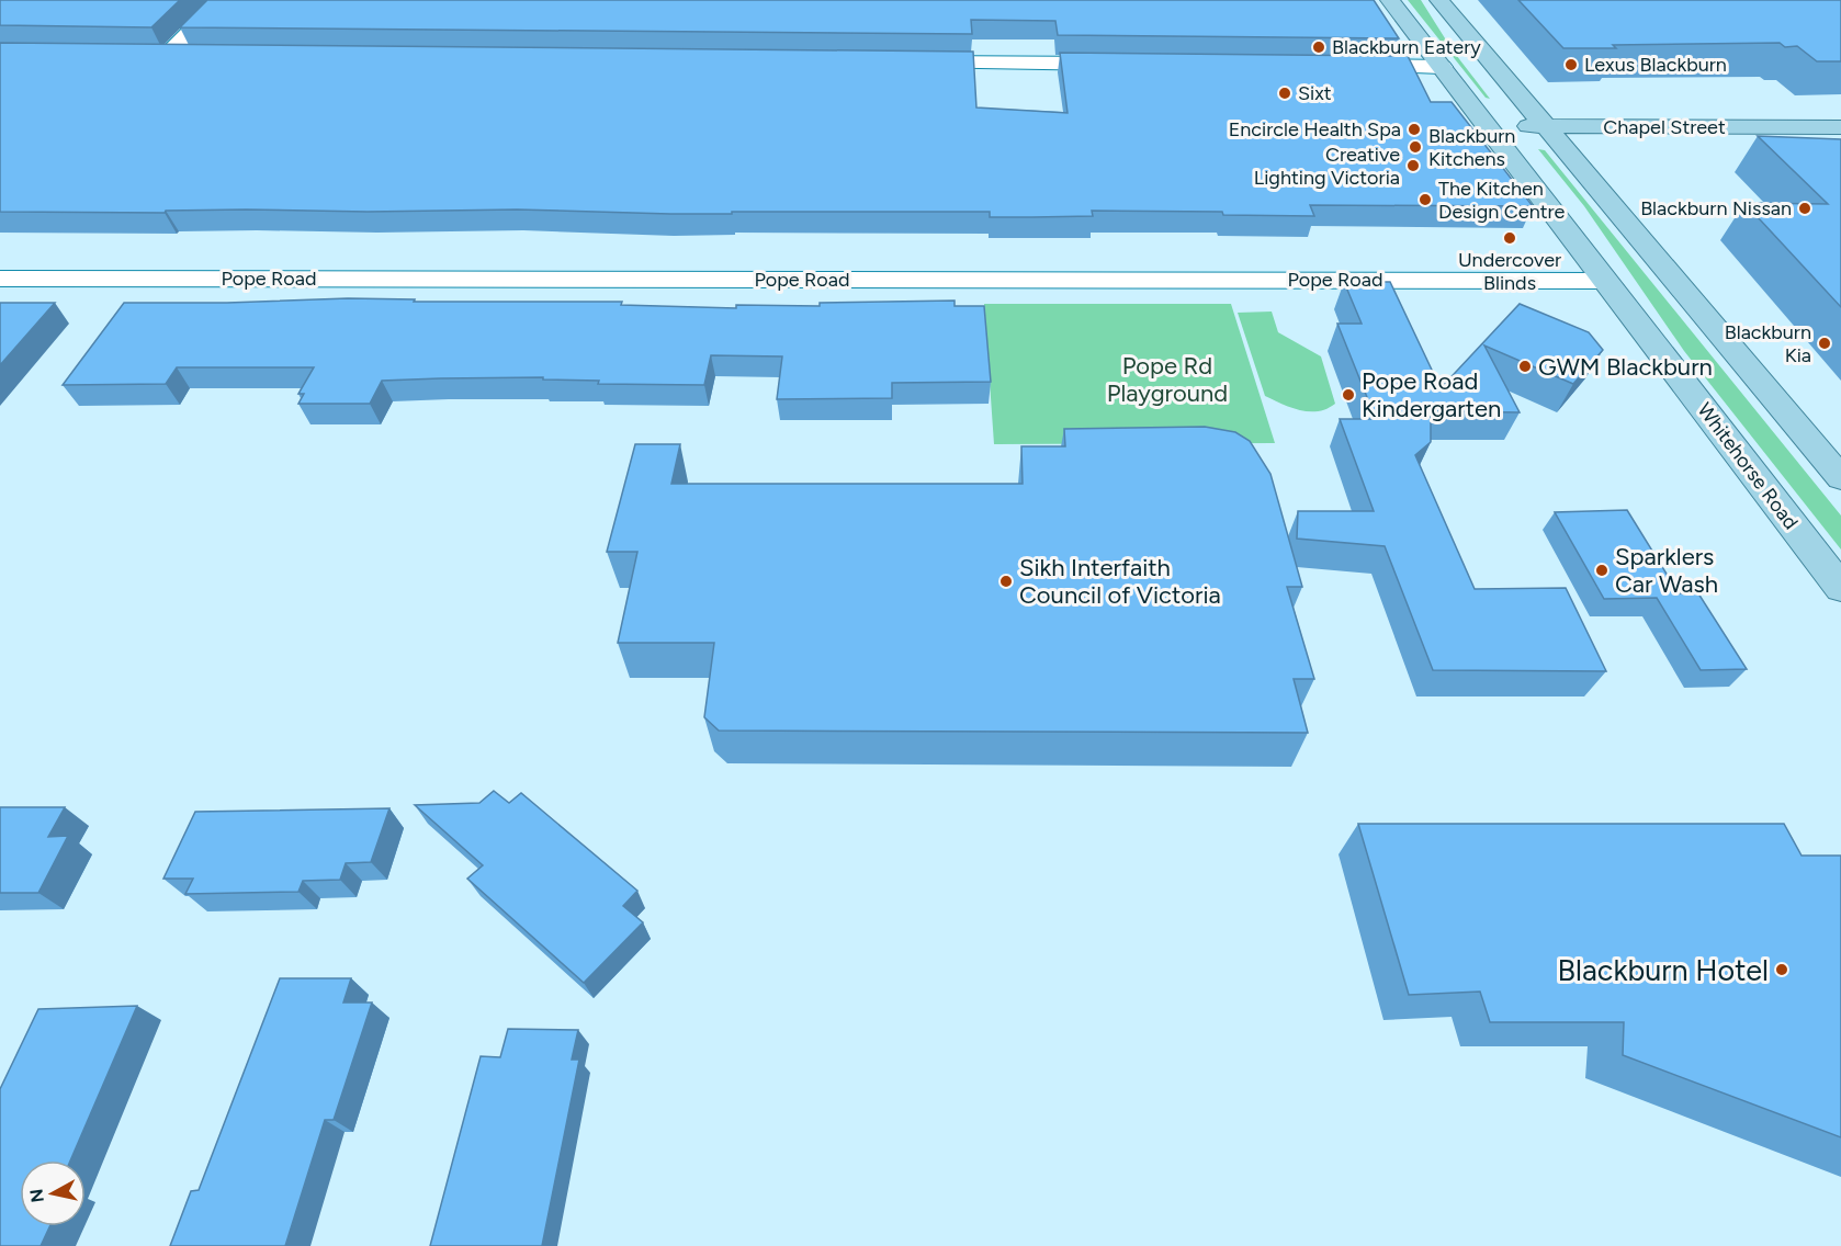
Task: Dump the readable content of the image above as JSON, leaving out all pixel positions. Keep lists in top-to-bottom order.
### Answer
{
  "streets": {
    "main road": ["Chapel Street", "Whitehorse Road"],
    "street": ["Pope Road"]
  },
  "crossings": [
    ["Chapel Street", "Whitehorse Road"],
    ["Pope Road", "Whitehorse Road"]
  ],
  "parks": ["Pope Rd Playground"],
  "places": [
    "Blackburn Eatery",
    "Lexus Blackburn",
    "Sixt",
    "Encircle Health Spa",
    "Blackburn Kitchens",
    "Creative Lighting Victoria",
    "The Kitchen Design Centre",
    "Blackburn Nissan",
    "Undercover Blinds",
    "Blackburn Kia",
    "GWM Blackburn",
    "Pope Road Kindergarten",
    "Sparklers Car Wash",
    "Sikh Interfaith Council of Victoria",
    "Blackburn Hotel"
  ],
  "north": "left"
}
